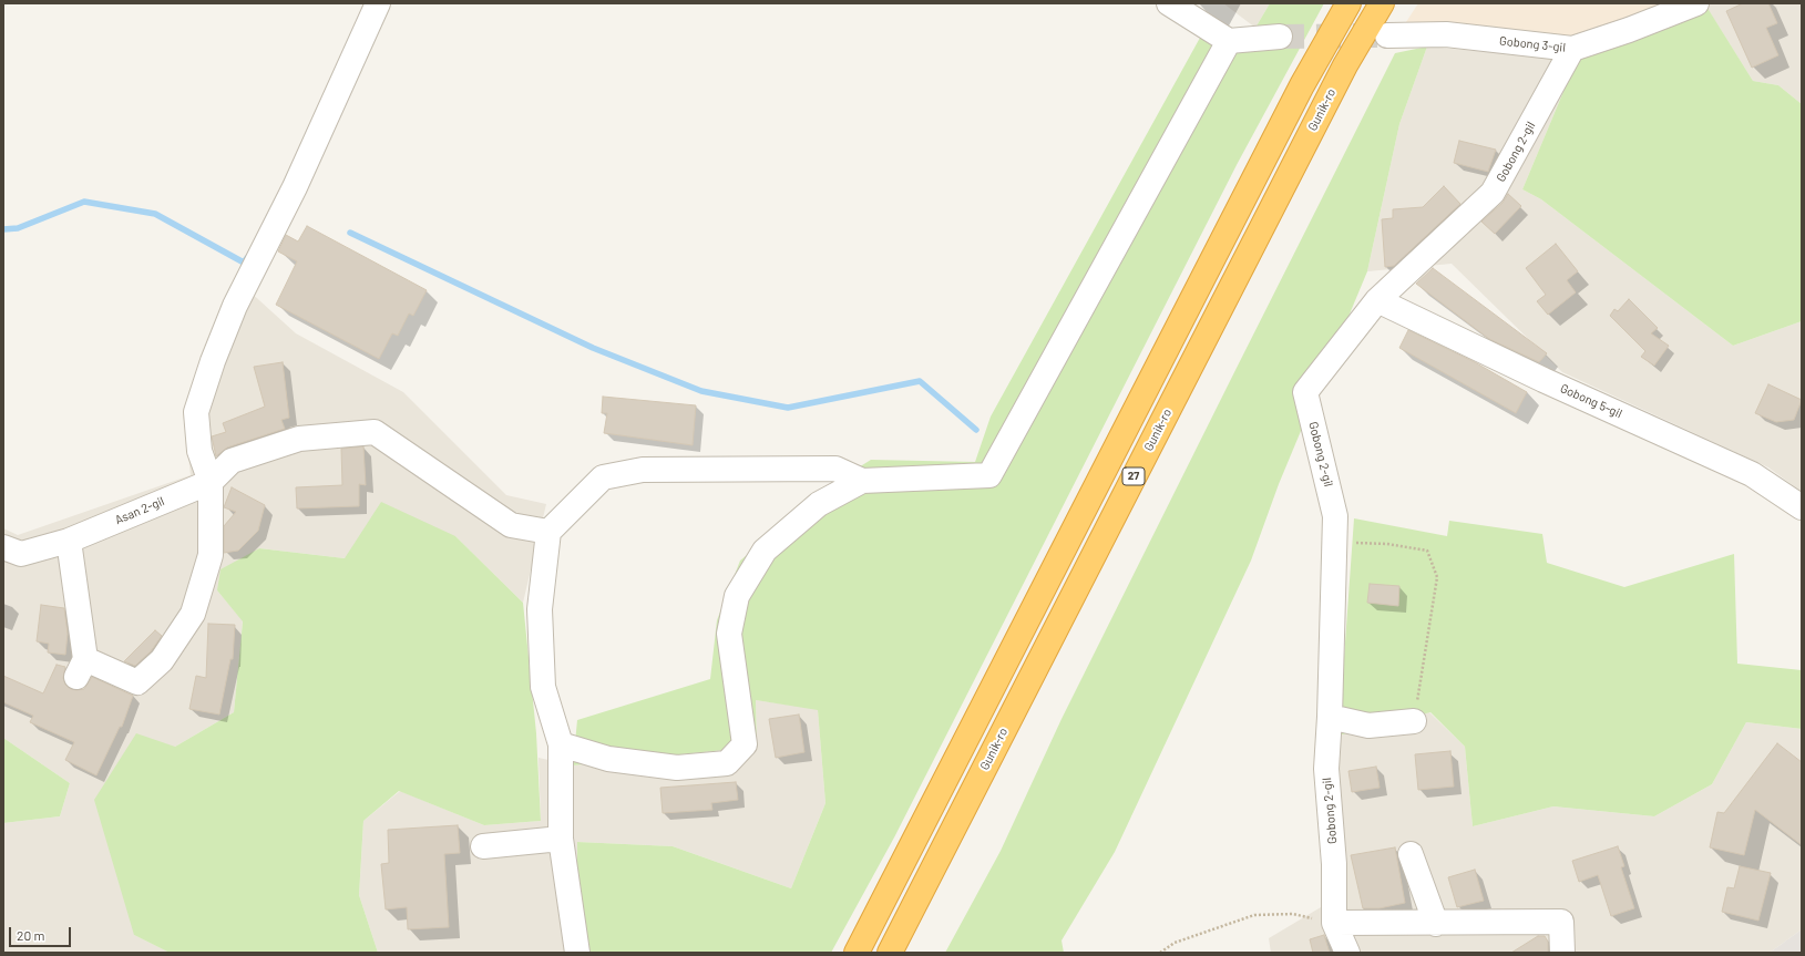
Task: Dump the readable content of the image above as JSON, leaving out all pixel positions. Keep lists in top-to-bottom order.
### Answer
{
  "streets": {
    "highway": ["Gunik-ro", "27"],
    "street": [
      "Gobong 3-gil",
      "Gobong 2-gil",
      "Gobong 5-gil",
      "Asan 2-gil"
    ]
  },
  "crossings": [
    ["Gobong 3-gil", "Gobong 2-gil"],
    ["Gobong 2-gil", "Gobong 5-gil"]
  ],
  "scale_bar": "20 m"
}
